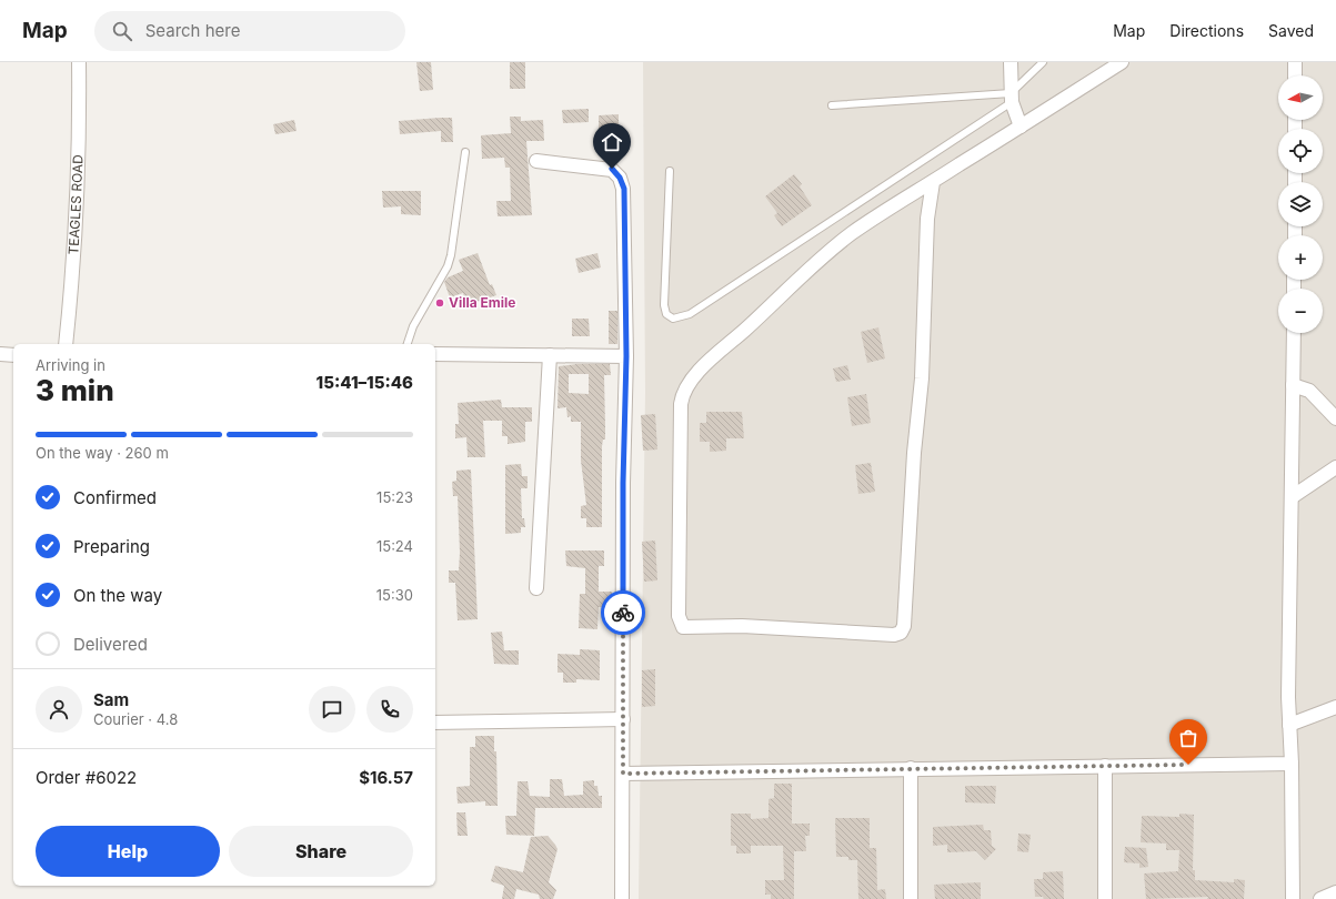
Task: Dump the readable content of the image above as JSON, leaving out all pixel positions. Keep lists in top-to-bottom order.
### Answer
{
  "streets": {
    "street": ["TEAGLES ROAD"]
  },
  "places": ["Villa Emile"],
  "north": "left",
  "page": {
    "header": "Map",
    "search": "Search here",
    "nav": ["Map", "Directions", "Saved"],
    "map_buttons": ["+", "−"],
    "heading": ["3 min", "Arriving in", "15:41–15:46"],
    "panel": [
      "Sam",
      "Courier · 4.8",
      "Order #6022",
      "$16.57"
    ],
    "bar": "On the way · 260 m",
    "list": [
      ["Confirmed", "15:23"],
      ["Preparing", "15:24"],
      ["On the way", "15:30"],
      "Delivered"
    ],
    "buttons": ["Help", "Share"]
  }
}
